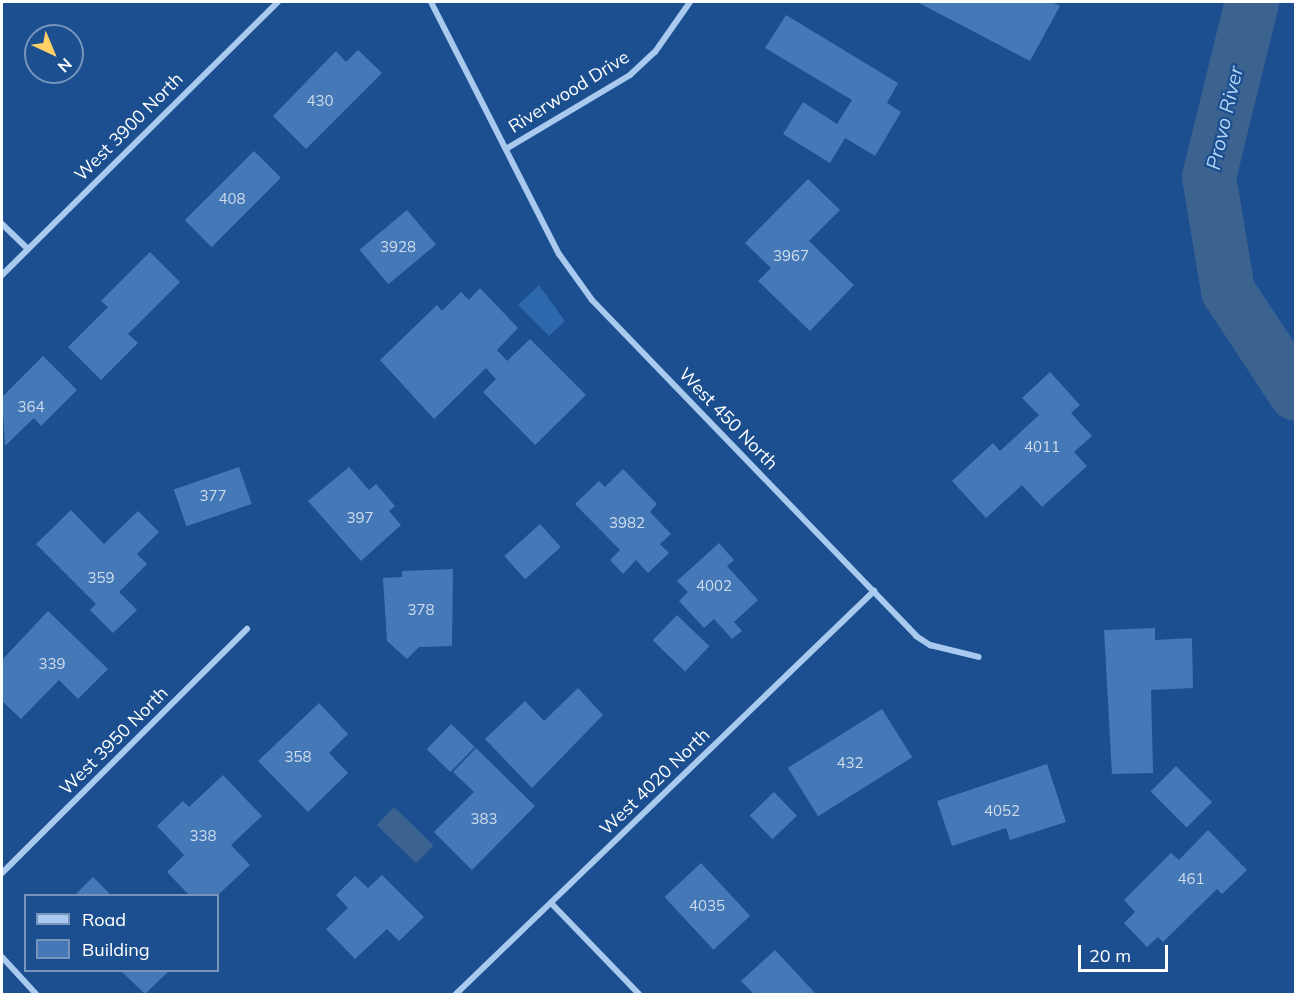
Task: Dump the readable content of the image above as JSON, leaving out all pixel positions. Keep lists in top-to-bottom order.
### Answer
{
  "streets": {
    "street": [
      "Riverwood Drive",
      "West 3900 North",
      "West 450 North",
      "West 3950 North",
      "West 4020 North"
    ]
  },
  "crossings": [
    ["Riverwood Drive", "West 450 North"],
    ["West 450 North", "West 4020 North"]
  ],
  "water": ["Provo River"],
  "house_numbers": [
    "430",
    "408",
    "3928",
    "3967",
    "364",
    "4011",
    "377",
    "397",
    "3982",
    "359",
    "4002",
    "378",
    "339",
    "358",
    "432",
    "4052",
    "383",
    "338",
    "461",
    "4035"
  ],
  "legend": ["Road", "Building"],
  "scale_bar": "20 m",
  "north": "bottom right"
}
